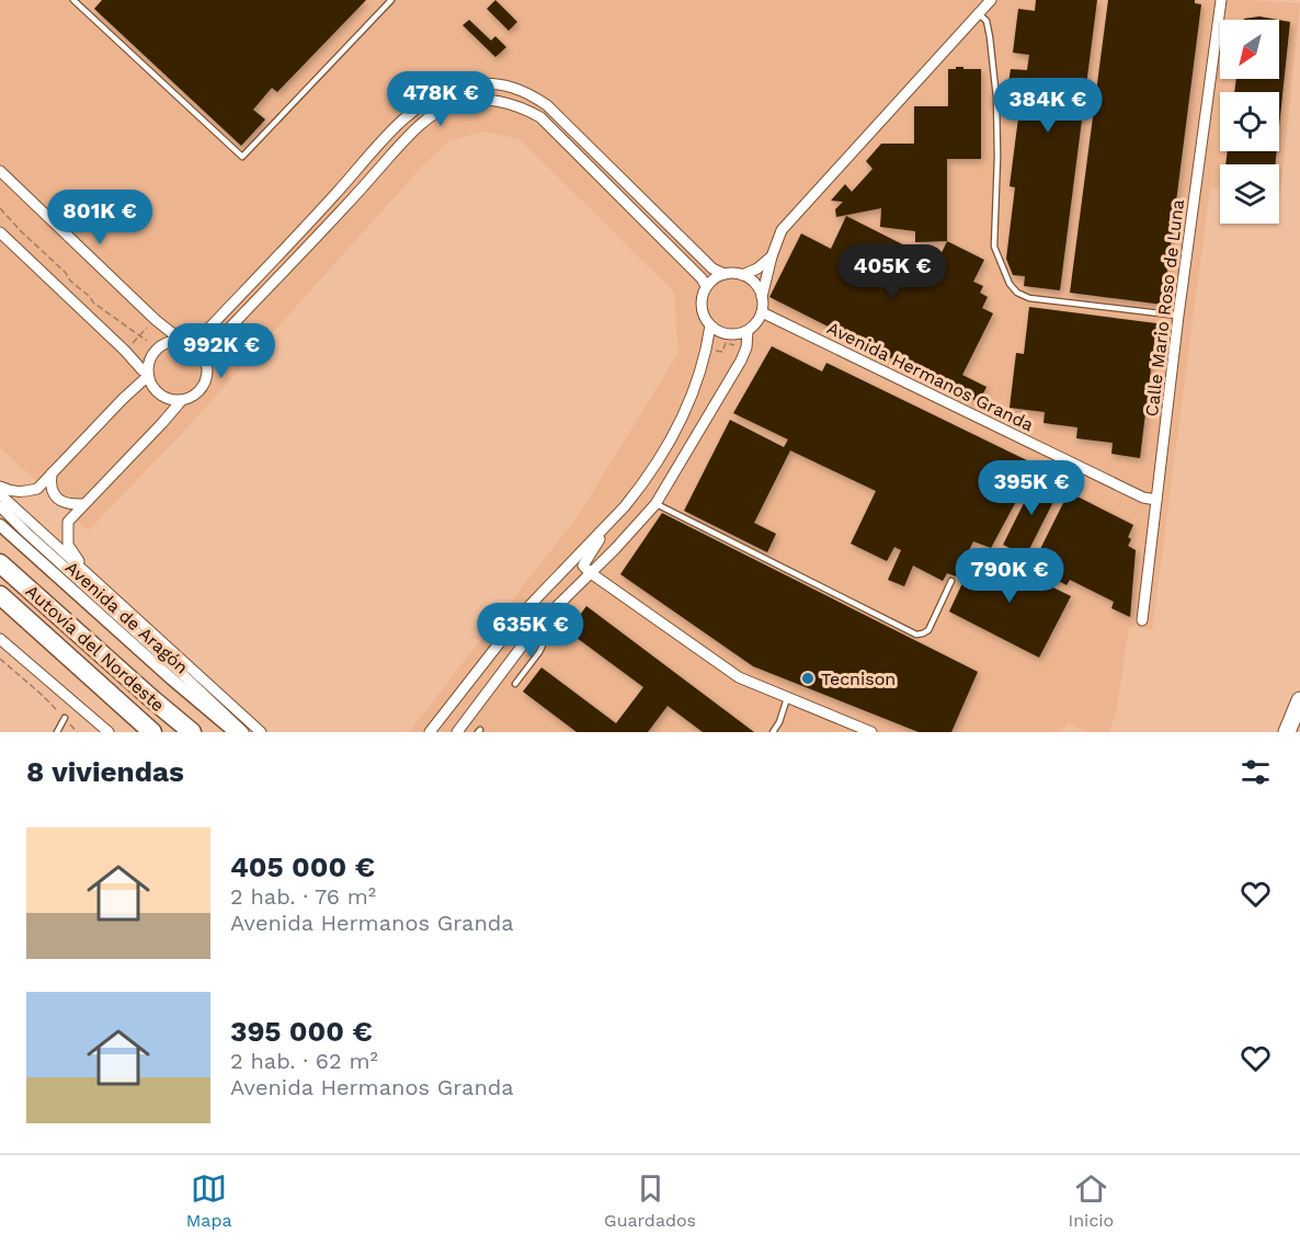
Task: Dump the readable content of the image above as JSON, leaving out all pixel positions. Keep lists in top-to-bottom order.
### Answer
{
  "streets": {
    "highway": ["Autovía del Nordeste"],
    "street": ["Calle Mario Roso de Luna", "Avenida Hermanos Granda", "Avenida de Aragón"]
  },
  "crossings": [
    ["Calle Mario Roso de Luna", "Avenida Hermanos Granda"]
  ],
  "places": ["Tecnison"],
  "north": "bottom left",
  "page": {
    "price": [
      "478K €",
      "384K €",
      "801K €",
      "405K €",
      "992K €",
      "395K €",
      "790K €",
      "635K €"
    ],
    "heading": "8 viviendas",
    "list": [
      {
        "name": "405 000 €",
        "note": "2 hab. · 76 m² · Avenida Hermanos Granda"
      },
      {
        "name": "395 000 €",
        "note": "2 hab. · 62 m² · Avenida Hermanos Granda"
      }
    ],
    "tabs": ["Mapa", "Guardados", "Inicio"]
  }
}
